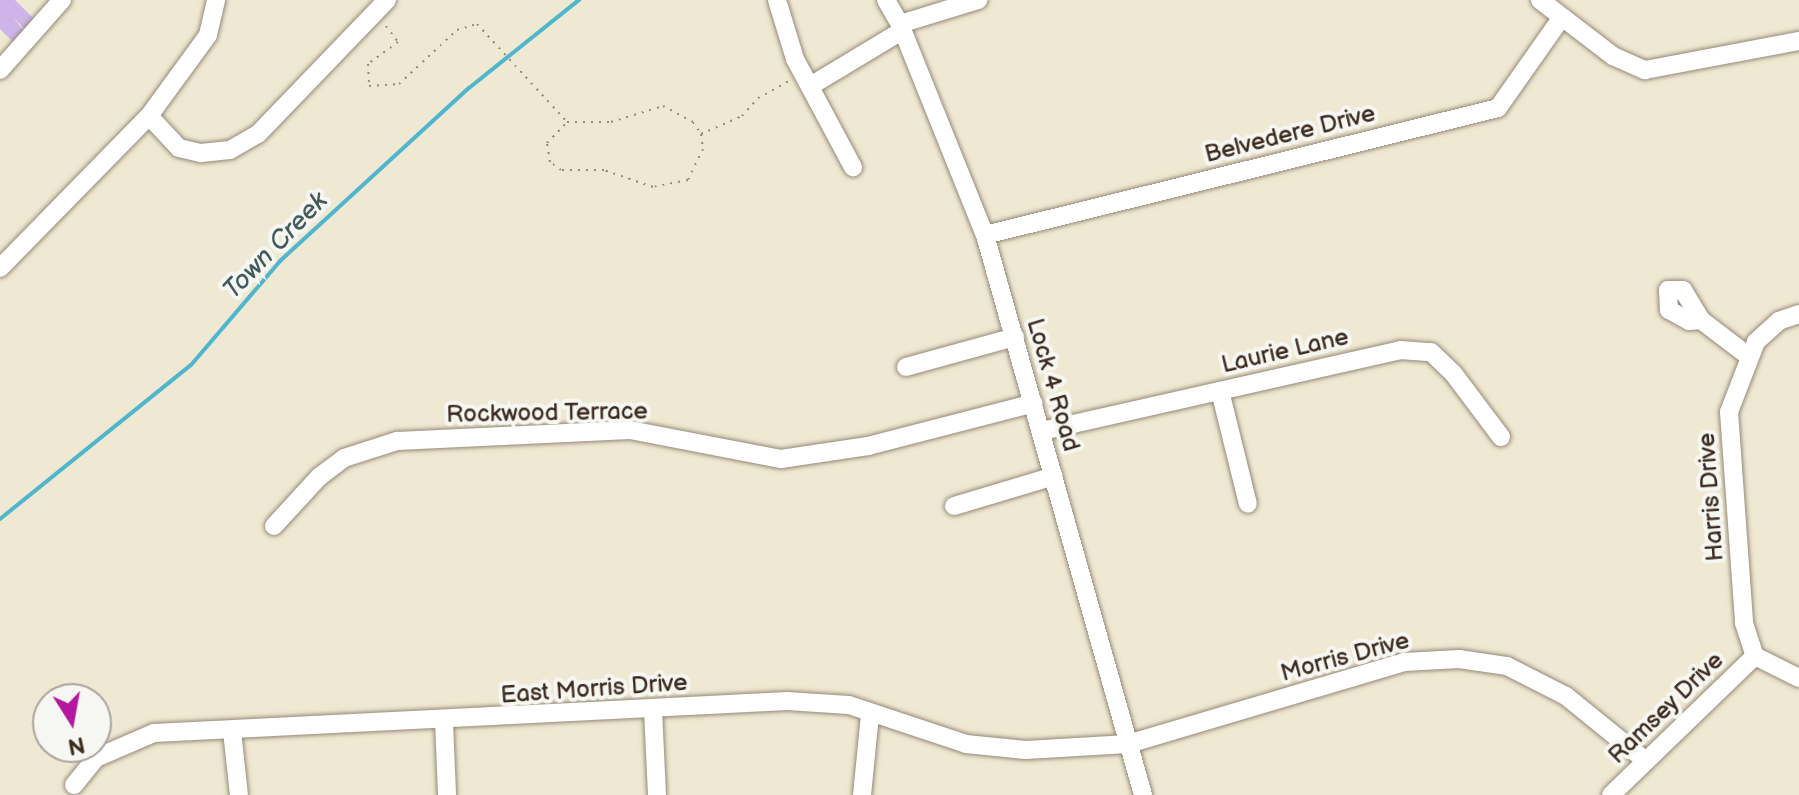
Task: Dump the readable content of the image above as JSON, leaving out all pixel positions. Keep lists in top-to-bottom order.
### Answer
{
  "streets": {
    "street": [
      "Belvedere Drive",
      "Laurie Lane",
      "Lock 4 Road",
      "Rockwood Terrace",
      "Harris Drive",
      "Morris Drive",
      "East Morris Drive",
      "Ramsey Drive"
    ]
  },
  "crossings": [
    ["Belvedere Drive", "Lock 4 Road"],
    ["Laurie Lane", "Lock 4 Road"],
    ["Lock 4 Road", "Rockwood Terrace"],
    ["Lock 4 Road", "Morris Drive"],
    ["Lock 4 Road", "East Morris Drive"],
    ["Harris Drive", "Ramsey Drive"],
    ["Morris Drive", "East Morris Drive"],
    ["Morris Drive", "Ramsey Drive"]
  ],
  "water": ["Town Creek"],
  "north": "bottom"
}
